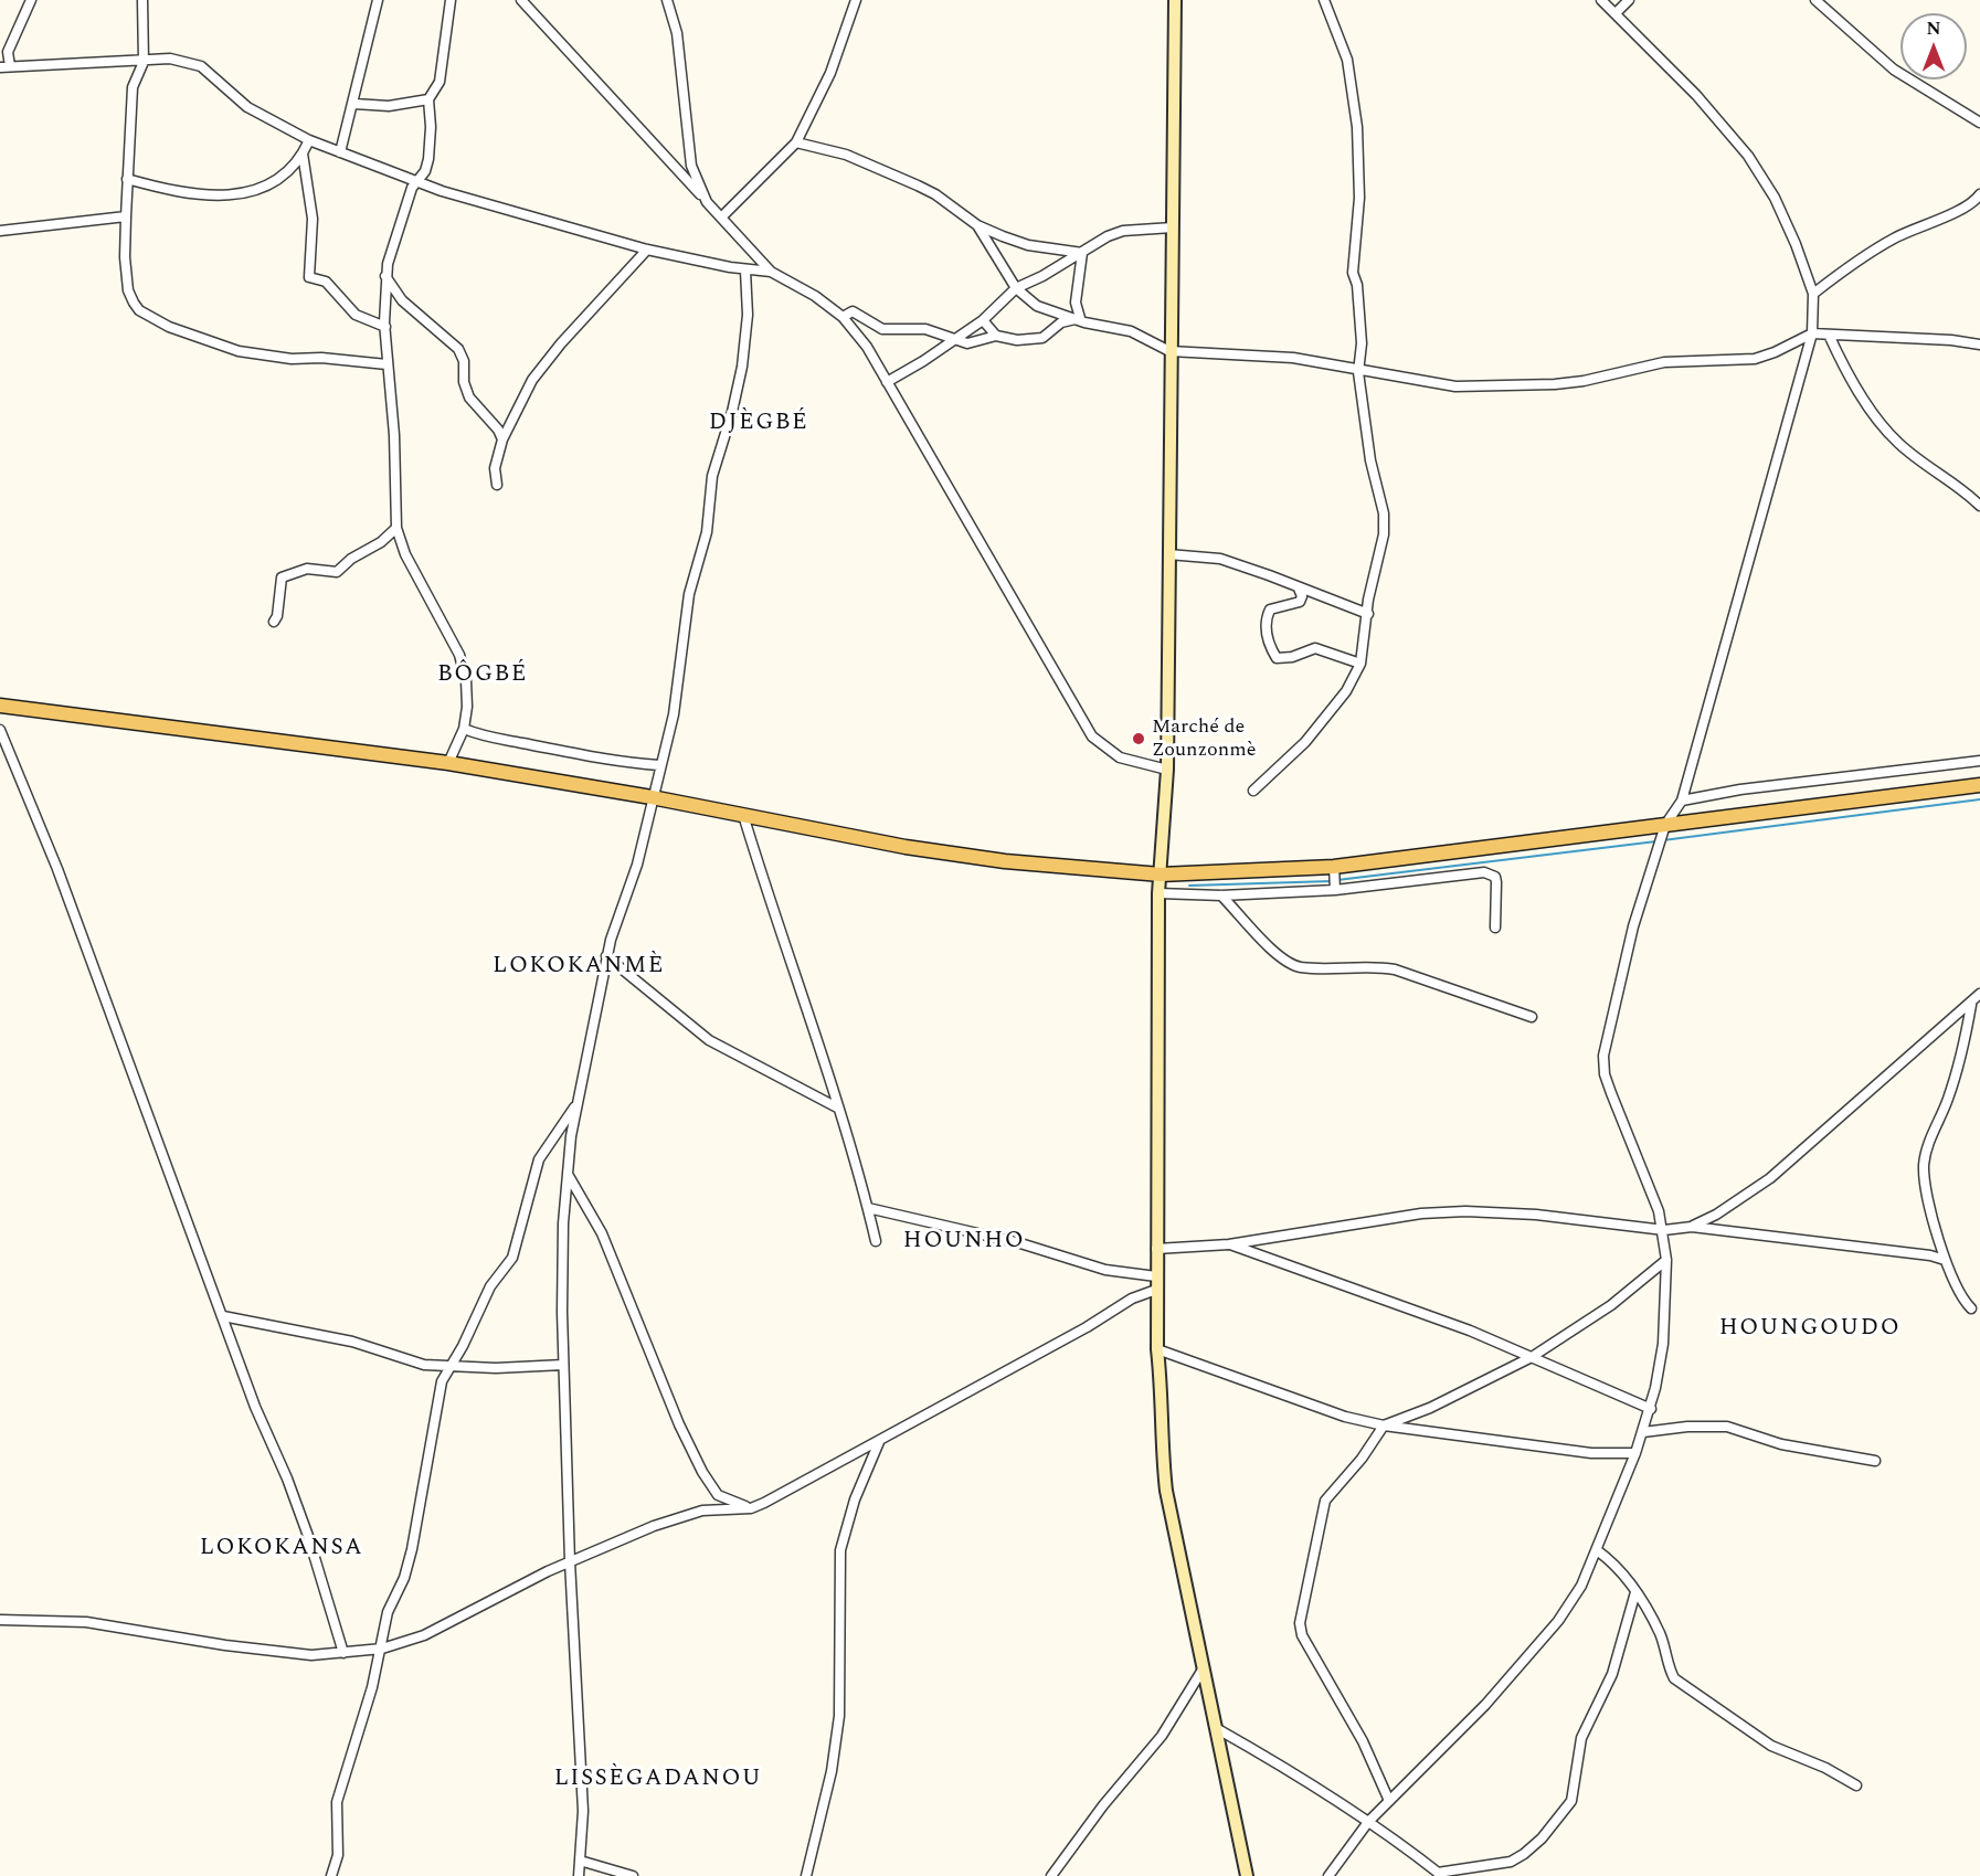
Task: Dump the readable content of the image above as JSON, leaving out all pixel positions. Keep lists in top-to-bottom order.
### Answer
{
  "districts": [
    "DJÈGBÉ",
    "BÔGBÉ",
    "LOKOKANMÈ",
    "HOUNHO",
    "HOUNGOUDO",
    "LOKOKANSA",
    "LISSÈGADANOU"
  ],
  "places": ["Marché de Zounzonmè"],
  "north": "top"
}
